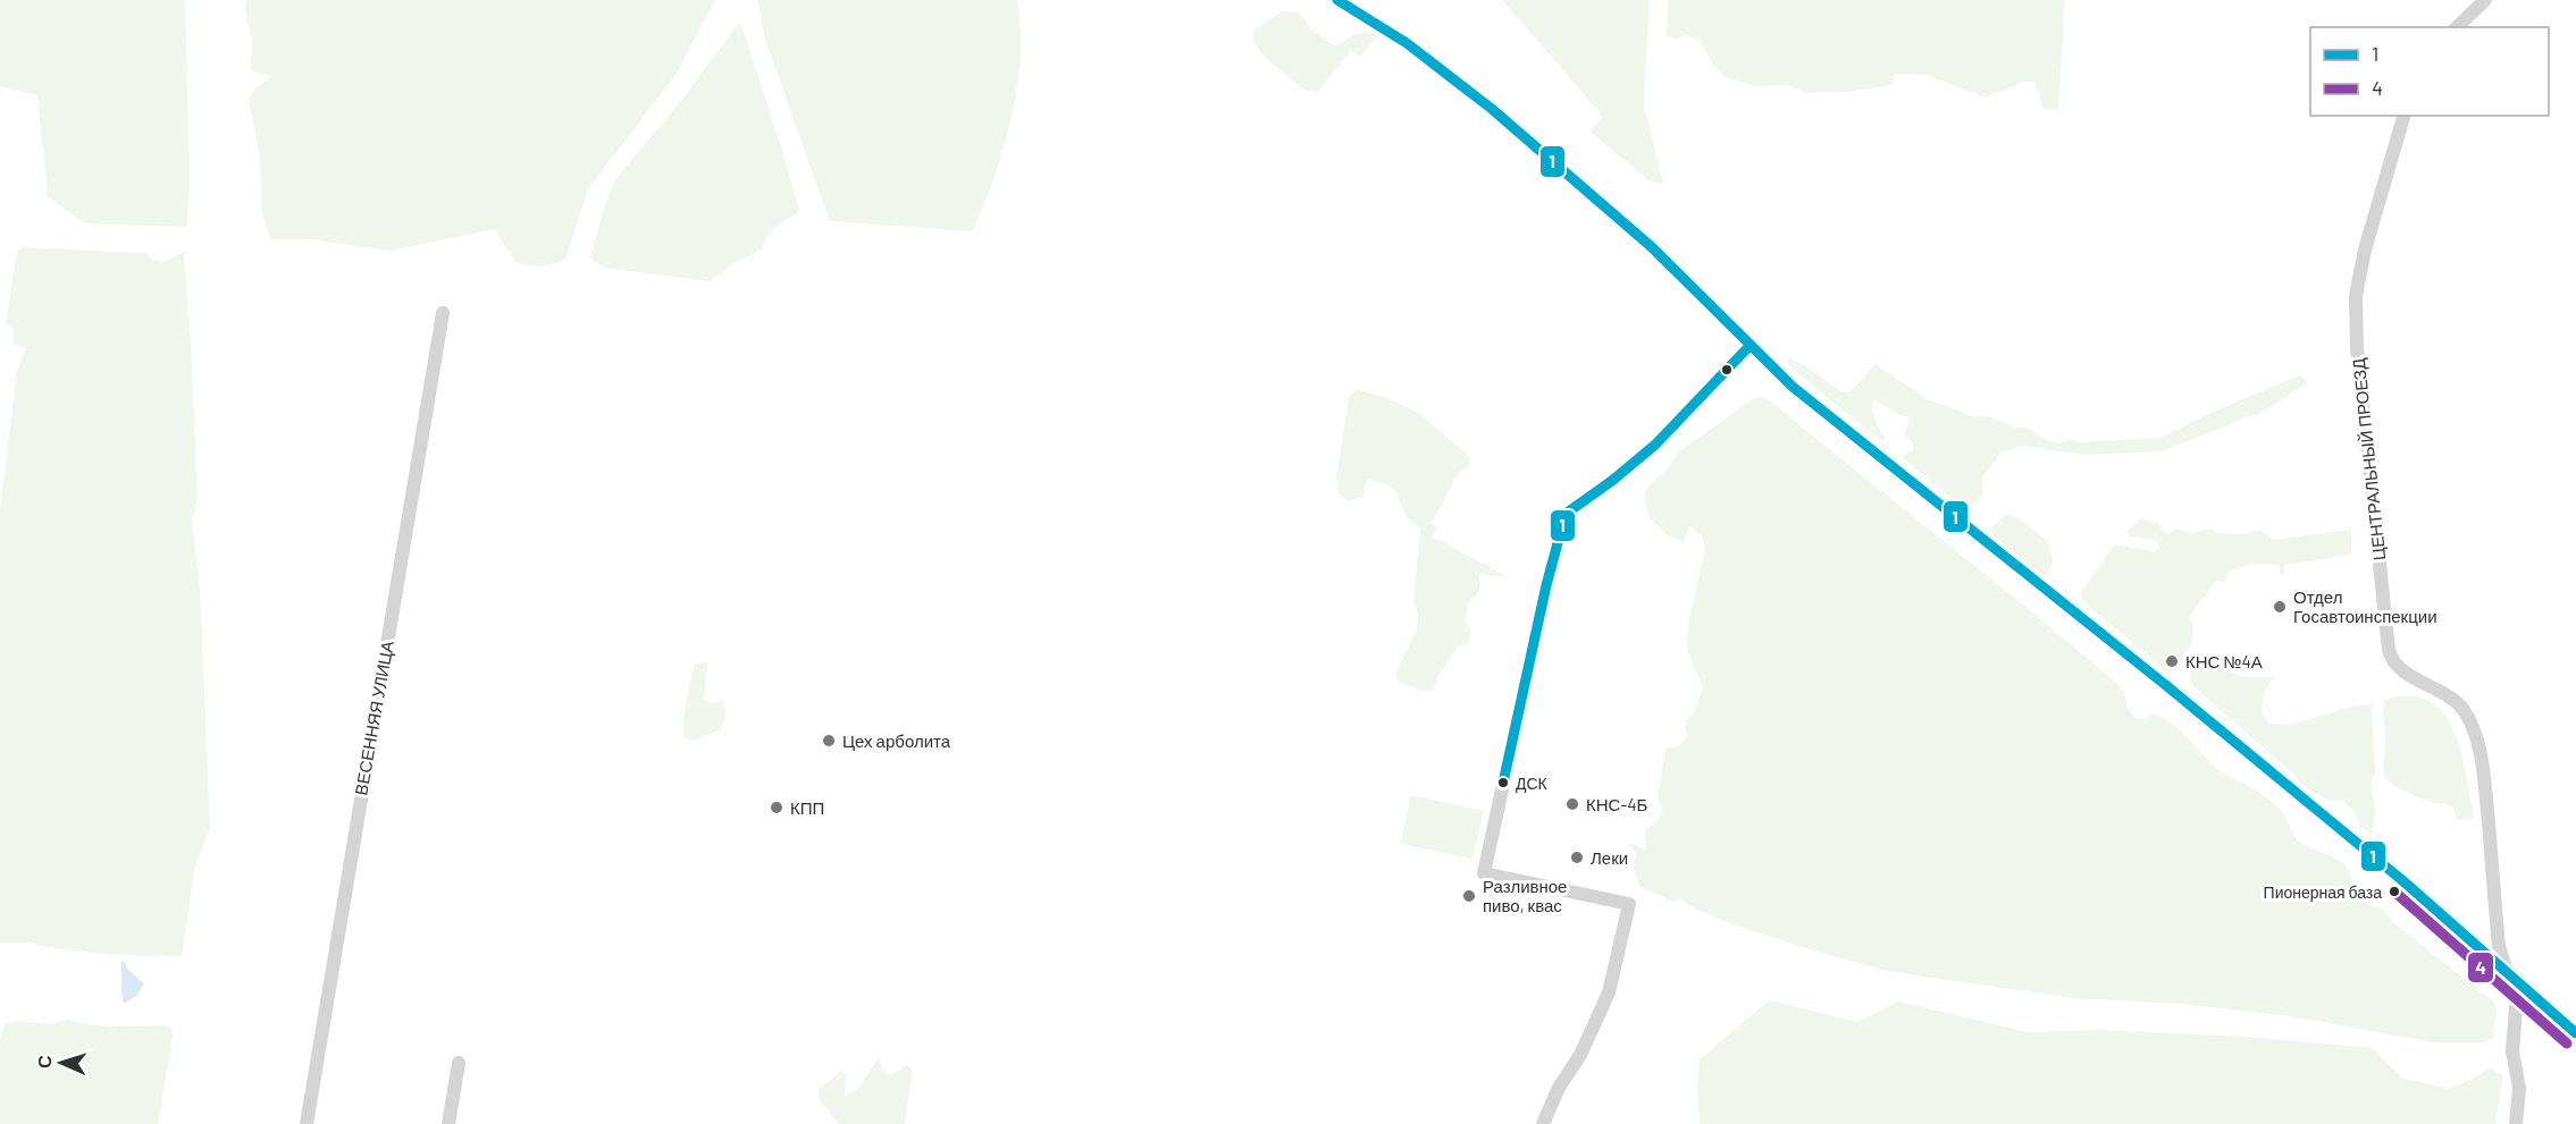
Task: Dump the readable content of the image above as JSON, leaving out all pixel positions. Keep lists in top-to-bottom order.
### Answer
{
  "streets": {
    "street": ["ЦЕНТРАЛЬНЫЙ ПРОЕЗД", "ВЕСЕННЯЯ УЛИЦА"]
  },
  "places": [
    "Отдел Госавтоинспекции",
    "КНС №4А",
    "Цех арболита",
    "ДСК",
    "КНС-4Б",
    "КПП",
    "Леки",
    "Пионерная база",
    "Разливное пиво, квас"
  ],
  "lines": ["transit line 1", "transit line 4"],
  "legend": ["1", "4"],
  "north": "left"
}
